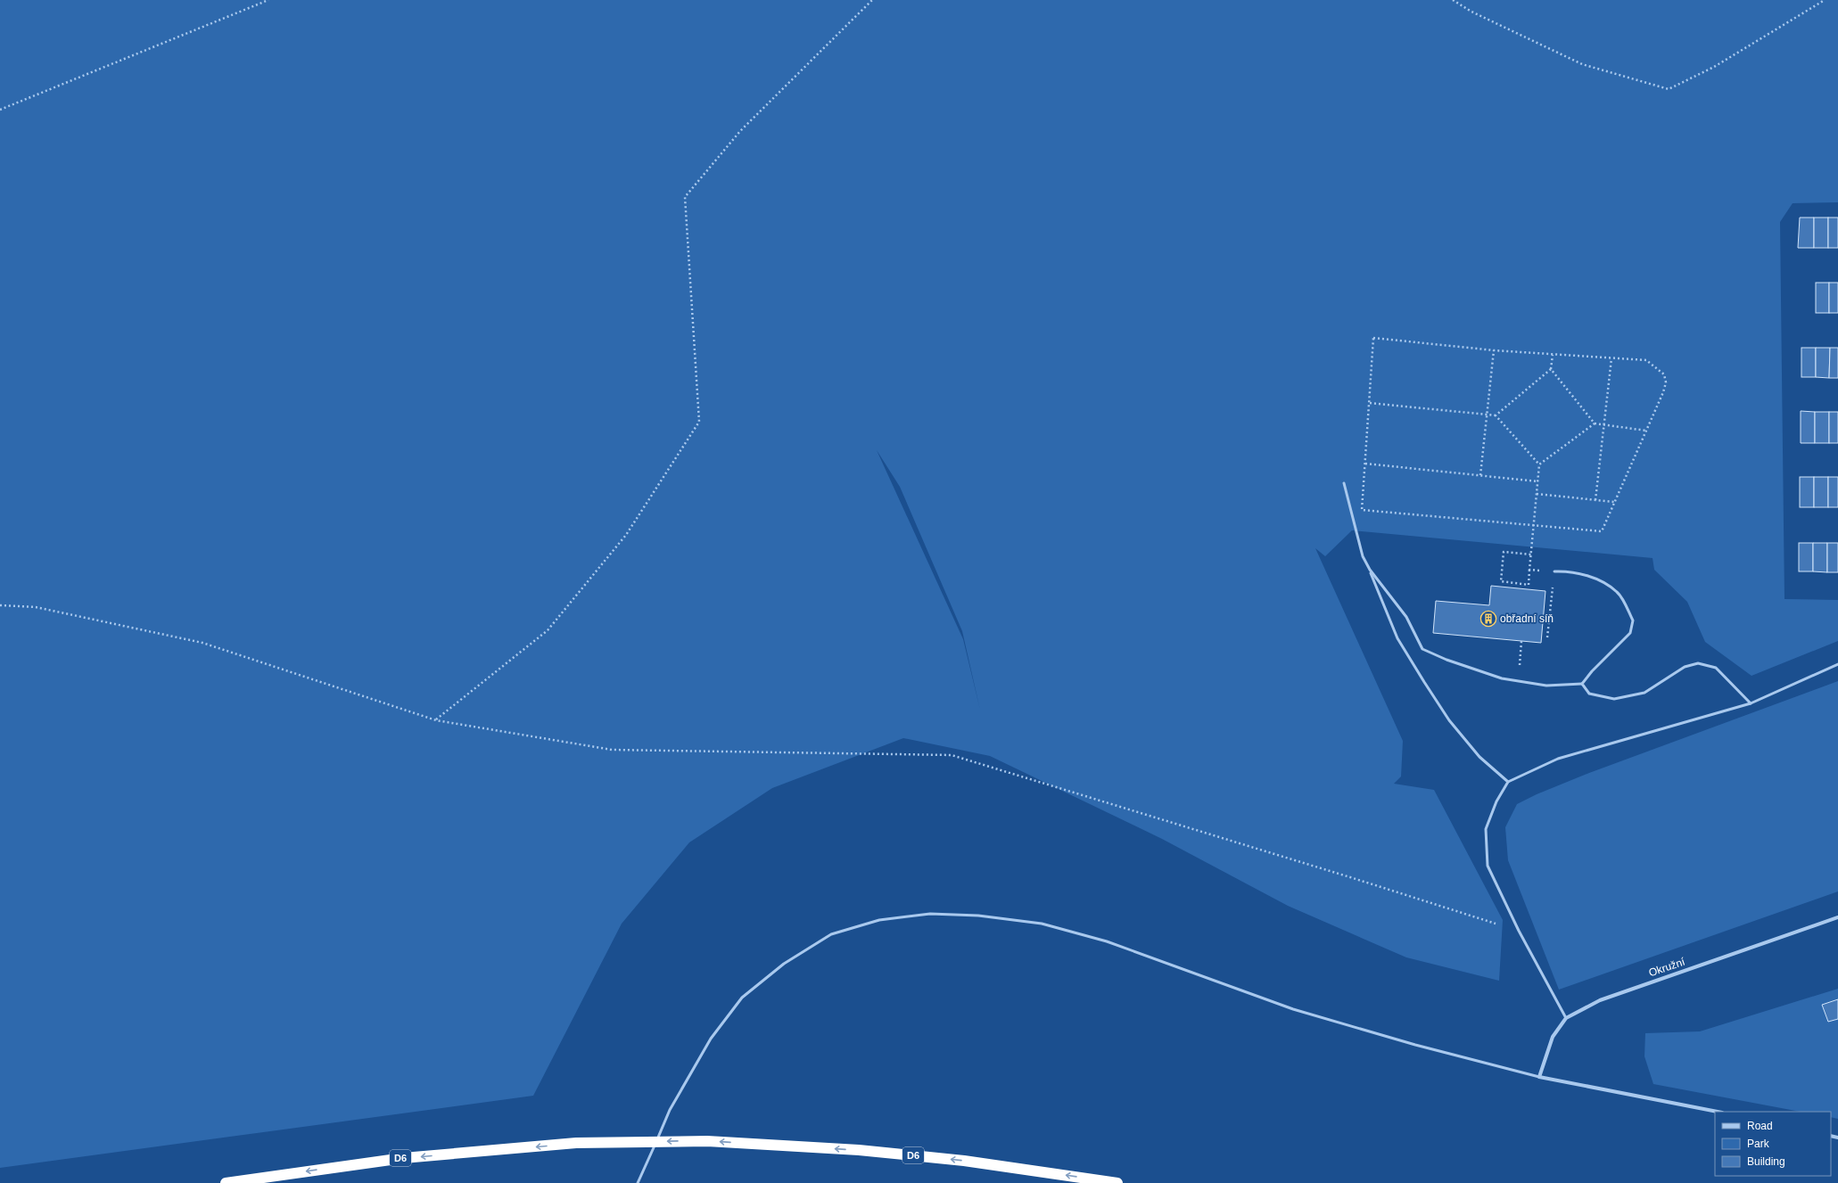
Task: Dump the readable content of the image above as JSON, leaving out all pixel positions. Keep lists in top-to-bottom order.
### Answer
{
  "streets": {
    "highway": ["D6"],
    "street": ["Okružní"]
  },
  "places": {
    "building": ["obřadní síň"]
  },
  "legend": ["Road", "Park", "Building"]
}
